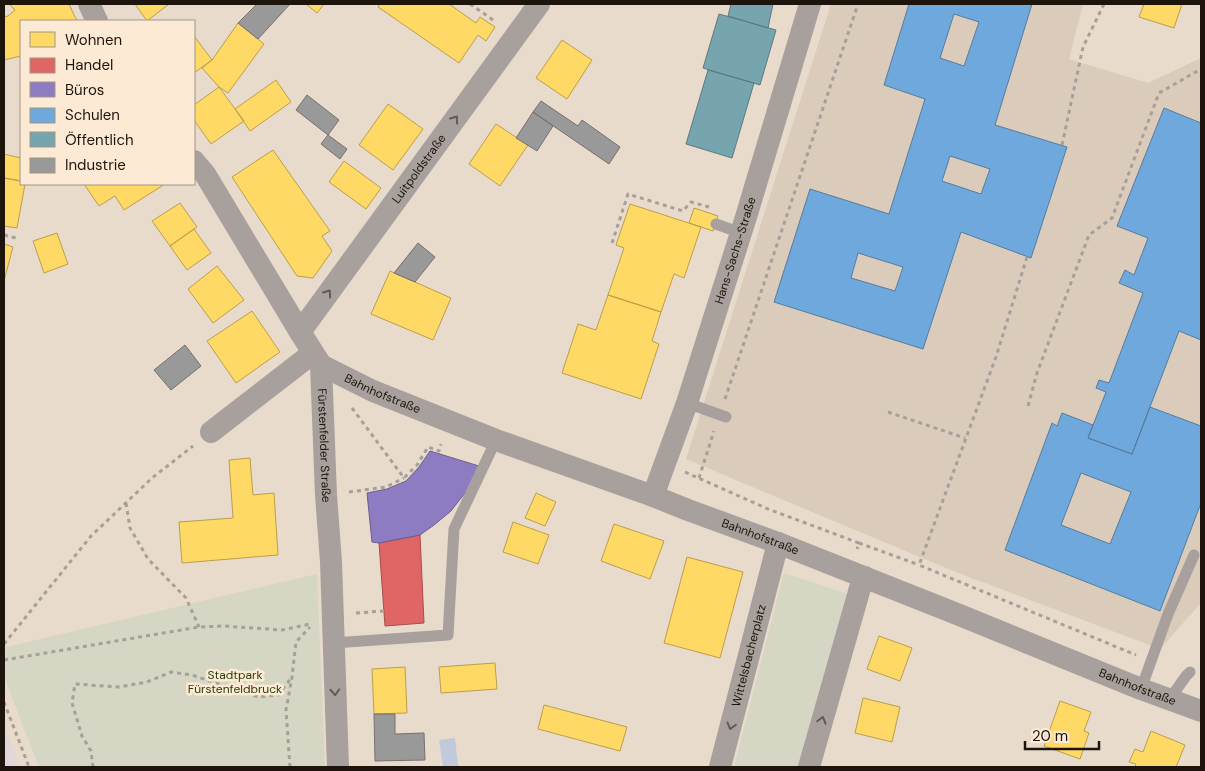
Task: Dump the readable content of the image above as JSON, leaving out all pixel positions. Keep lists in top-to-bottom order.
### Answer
{
  "streets": {
    "street": [
      "Luitpoldstraße",
      "Hans-Sachs-Straße",
      "Bahnhofstraße",
      "Fürstenfelder Straße",
      "Wittelsbacherplatz"
    ]
  },
  "crossings": [
    ["Hans-Sachs-Straße", "Bahnhofstraße"],
    ["Bahnhofstraße", "Fürstenfelder Straße"],
    ["Bahnhofstraße", "Wittelsbacherplatz"]
  ],
  "one_way": ["Luitpoldstraße"],
  "parks": ["Stadtpark Fürstenfeldbruck"],
  "legend": [
    "Wohnen",
    "Handel",
    "Büros",
    "Schulen",
    "Öffentlich",
    "Industrie"
  ],
  "scale_bar": "20 m"
}
